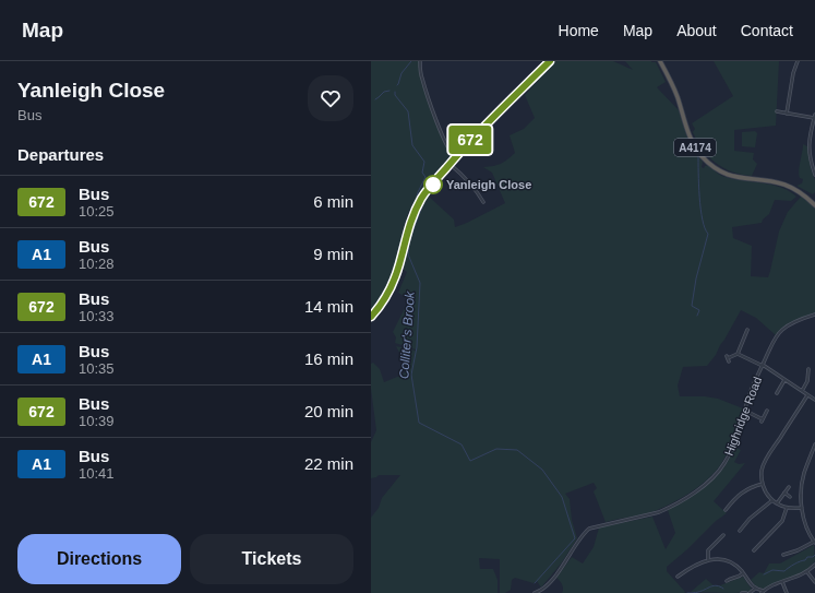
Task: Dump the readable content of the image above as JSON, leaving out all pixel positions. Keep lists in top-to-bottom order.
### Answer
{
  "streets": {
    "highway": ["A4174"],
    "street": ["Highridge Road"]
  },
  "water": ["Colliter's Brook"],
  "places": ["Yanleigh Close"],
  "lines": ["bus line 672"],
  "page": {
    "header": "Map",
    "nav": [
      "Home",
      "Map",
      "About",
      "Contact"
    ],
    "heading": [
      ["Yanleigh Close", "Bus"],
      "Departures"
    ],
    "on_map": "672",
    "list": [
      {
        "mark": "672",
        "name": "Bus",
        "note": "10:25",
        "value": "6 min"
      },
      {
        "mark": "A1",
        "name": "Bus",
        "note": "10:28",
        "value": "9 min"
      },
      {
        "mark": "672",
        "name": "Bus",
        "note": "10:33",
        "value": "14 min"
      },
      {
        "mark": "A1",
        "name": "Bus",
        "note": "10:35",
        "value": "16 min"
      },
      {
        "mark": "672",
        "name": "Bus",
        "note": "10:39",
        "value": "20 min"
      },
      {
        "mark": "A1",
        "name": "Bus",
        "note": "10:41",
        "value": "22 min"
      }
    ],
    "buttons": ["Directions", "Tickets"]
  }
}
